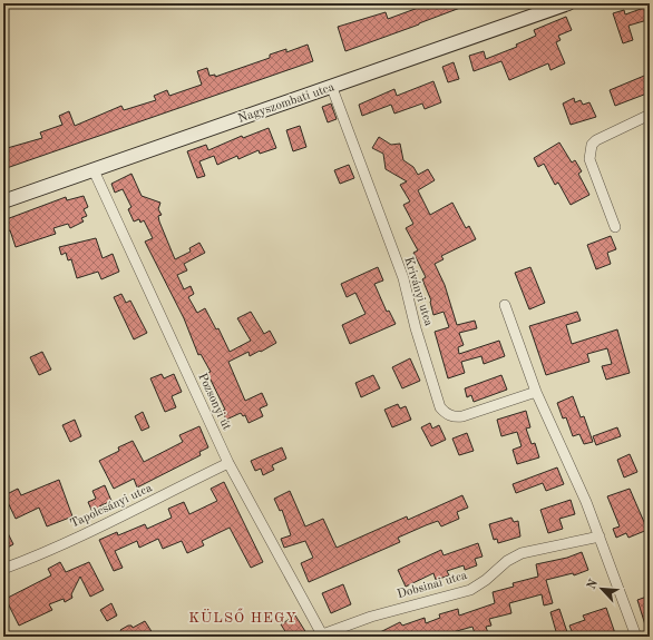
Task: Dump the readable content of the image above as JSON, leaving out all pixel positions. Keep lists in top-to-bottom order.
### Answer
{
  "streets": {
    "street": [
      "Nagyszombati utca",
      "Kriványi utca",
      "Pozsonyi út",
      "Tapolcsányi utca",
      "Dobsinai utca"
    ]
  },
  "crossings": [
    ["Nagyszombati utca", "Kriványi utca"],
    ["Nagyszombati utca", "Pozsonyi út"],
    ["Pozsonyi út", "Tapolcsányi utca"],
    ["Pozsonyi út", "Dobsinai utca"]
  ],
  "districts": ["KÜLSŐ HEGY"],
  "north": "top left"
}
